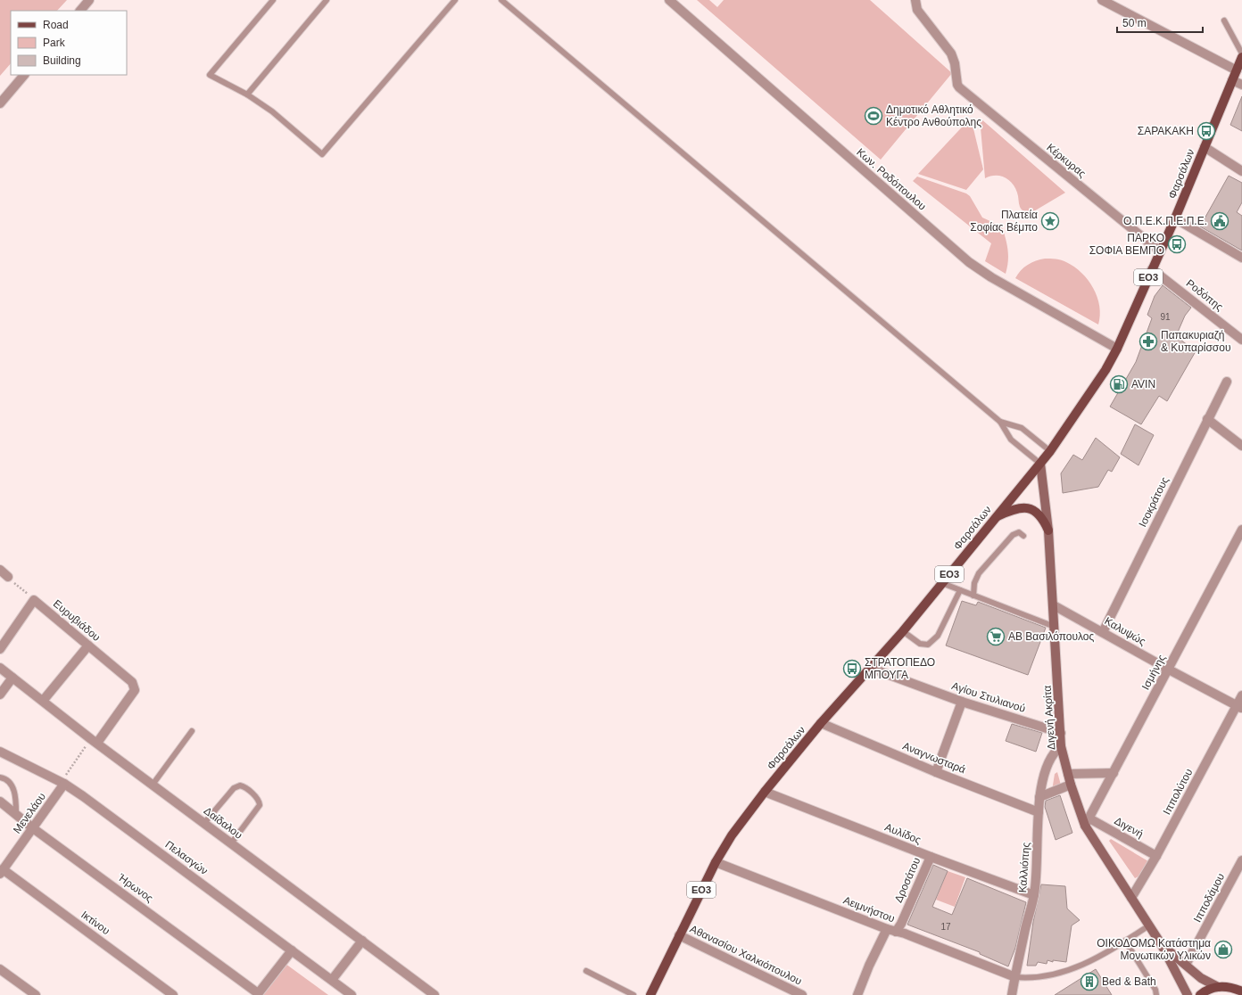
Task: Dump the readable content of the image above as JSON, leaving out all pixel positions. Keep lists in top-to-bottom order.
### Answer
{
  "streets": {
    "main road": ["Φαρσάλων", "ΕΟ3", "Διγενή Ακρίτα"],
    "street": [
      "Κέρκυρας",
      "Κων. Ροδόπουλου",
      "Ροδόπης",
      "Ισοκράτους",
      "Ευρυβιάδου",
      "Καλυψώς",
      "Ισμήνης",
      "Αγίου Στυλιανού",
      "Αναγνωσταρά",
      "Ιππολύτου",
      "Μενελάου",
      "Δαίδαλου",
      "Διγενή",
      "Αυλίδος",
      "Πελασγών",
      "Καλλιόπης",
      "Δροσάτου",
      "Ήρωνος",
      "Ιπποδάμου",
      "Αειμνήστου",
      "Ικτίνου",
      "Αθανασίου Χαλκιόπουλου"
    ]
  },
  "crossings": [
    ["Κέρκυρας", "Φαρσάλων"],
    ["Φαρσάλων", "Κων. Ροδόπουλου"],
    ["Φαρσάλων", "Ροδόπης"],
    ["Φαρσάλων", "Αγίου Στυλιανού"],
    ["Φαρσάλων", "Διγενή Ακρίτα"],
    ["Φαρσάλων", "Αναγνωσταρά"],
    ["Φαρσάλων", "Αυλίδος"],
    ["Φαρσάλων", "Αειμνήστου"],
    ["Φαρσάλων", "Αθανασίου Χαλκιόπουλου"],
    ["Ισοκράτους", "Καλυψώς"],
    ["Ευρυβιάδου", "Δαίδαλου"],
    ["Καλυψώς", "Ισμήνης"],
    ["Καλυψώς", "Διγενή Ακρίτα"],
    ["Καλυψώς", "Ιππολύτου"],
    ["Ισμήνης", "Διγενή Ακρίτα"],
    ["Ισμήνης", "Διγενή"],
    ["Αγίου Στυλιανού", "Διγενή Ακρίτα"],
    ["Διγενή Ακρίτα", "Ιππολύτου"],
    ["Διγενή Ακρίτα", "Διγενή"],
    ["Διγενή Ακρίτα", "Καλλιόπης"],
    ["Διγενή Ακρίτα", "Ιπποδάμου"],
    ["Αναγνωσταρά", "Καλλιόπης"],
    ["Ιππολύτου", "Διγενή"],
    ["Μενελάου", "Πελασγών"],
    ["Μενελάου", "Ήρωνος"],
    ["Μενελάου", "Ικτίνου"],
    ["Αυλίδος", "Καλλιόπης"],
    ["Αυλίδος", "Δροσάτου"],
    ["Καλλιόπης", "Αειμνήστου"],
    ["Δροσάτου", "Αειμνήστου"]
  ],
  "places": {
    "sports": ["Δημοτικό Αθλητικό Κέντρο Ανθούπολης"],
    "bus stop": ["ΣΑΡΑΚΑΚΗ", "ΠΑΡΚΟ ΣΟΦΙΑ ΒΕΜΠΟ", "ΣΤΡΑΤΟΠΕΔΟ ΜΠΟΥΓΑ"],
    "place": ["Πλατεία Σοφίας Βέμπο"],
    "public building": ["Ο.Π.Ε.Κ.Π.Ε.Π.Ε."],
    "pharmacy": ["Παπακυριαζή & Κυπαρίσσου"],
    "fuel station": ["AVIN"],
    "supermarket": ["ΑΒ Βασιλόπουλος"],
    "shop": ["ΟΙΚΟΔΟΜΩ Κατάστημα Μονωτικών Υλικών"],
    "building": ["Bed & Bath"]
  },
  "house_numbers": ["91", "17"],
  "legend": ["Road", "Park", "Building"],
  "scale_bar": "50 m"
}
